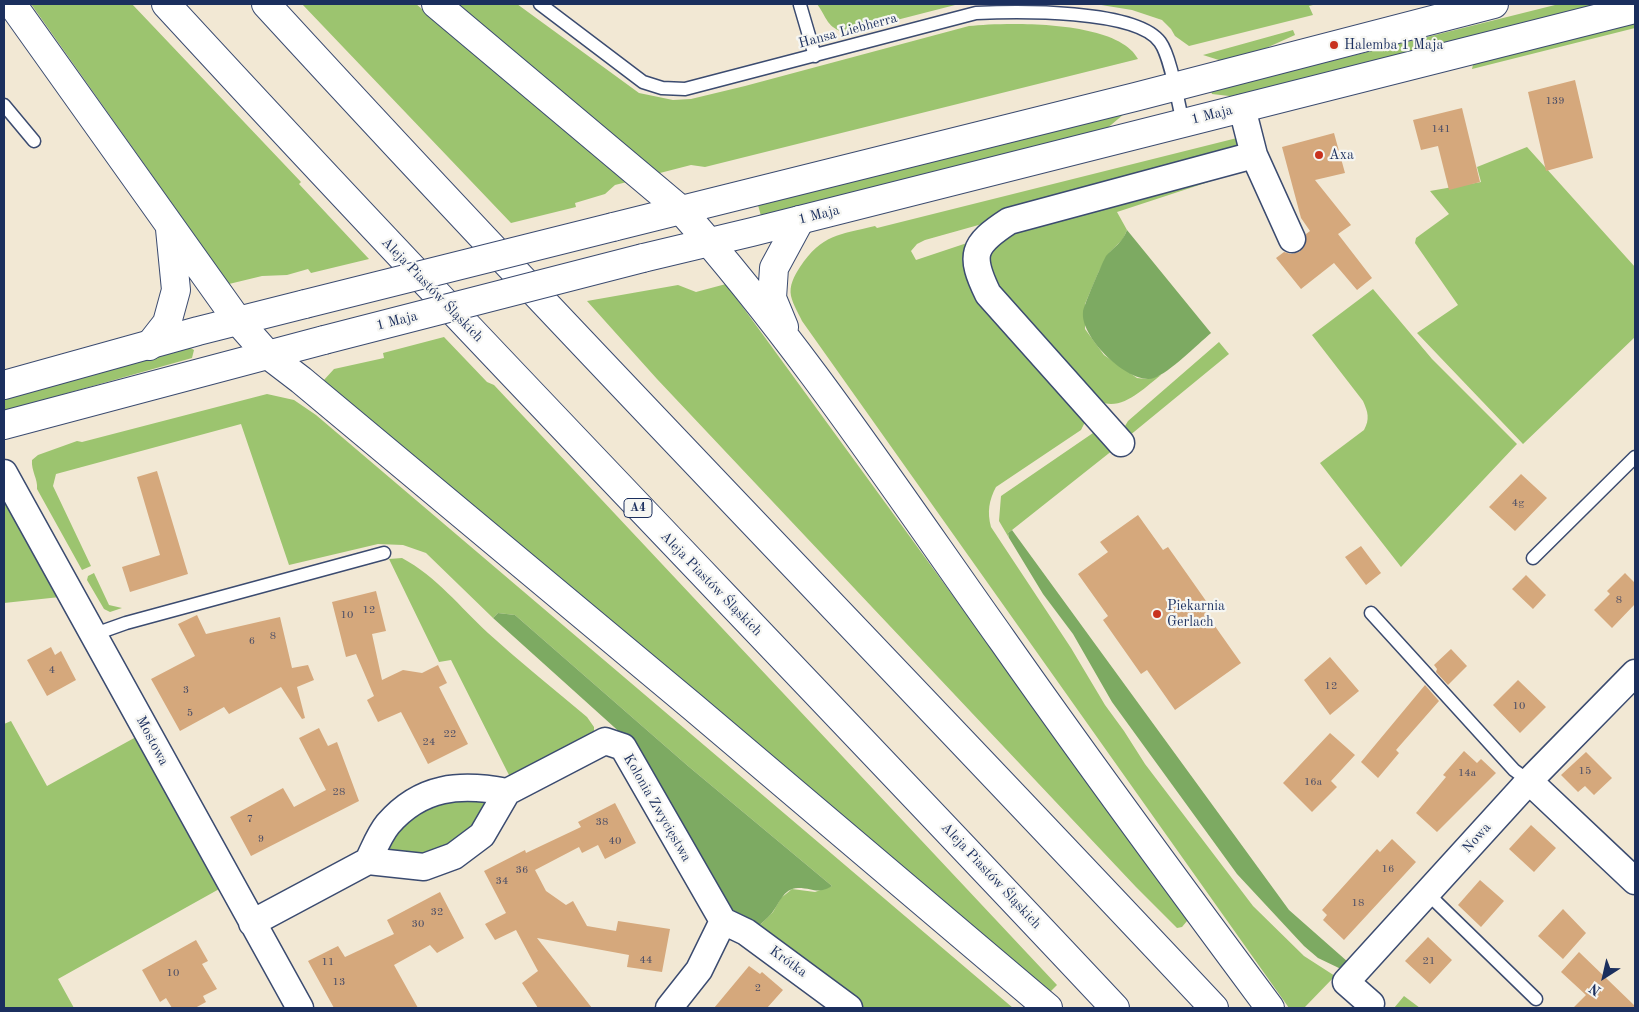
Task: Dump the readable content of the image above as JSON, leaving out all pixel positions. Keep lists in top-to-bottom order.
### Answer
{
  "streets": {
    "main road": ["1 Maja", "Aleja Piastów Śląskich", "A4"],
    "street": [
      "Mostowa",
      "Kolonia Zwycięstwa",
      "Nowa",
      "Krótka"
    ],
    "lane": ["Hansa Liebherra"]
  },
  "crossings": [
    ["Hansa Liebherra", "1 Maja"],
    ["Kolonia Zwycięstwa", "Krótka"]
  ],
  "places": ["Halemba 1 Maja", "Axa", "Piekarnia Gerlach"],
  "house_numbers": [
    "139",
    "141",
    "4g",
    "8",
    "12",
    "10",
    "8",
    "6",
    "4",
    "12",
    "3",
    "10",
    "5",
    "22",
    "24",
    "15",
    "14a",
    "16a",
    "28",
    "7",
    "38",
    "9",
    "40",
    "16",
    "36",
    "34",
    "18",
    "32",
    "30",
    "44",
    "21",
    "11",
    "10",
    "13",
    "2"
  ],
  "north": "bottom left"
}
